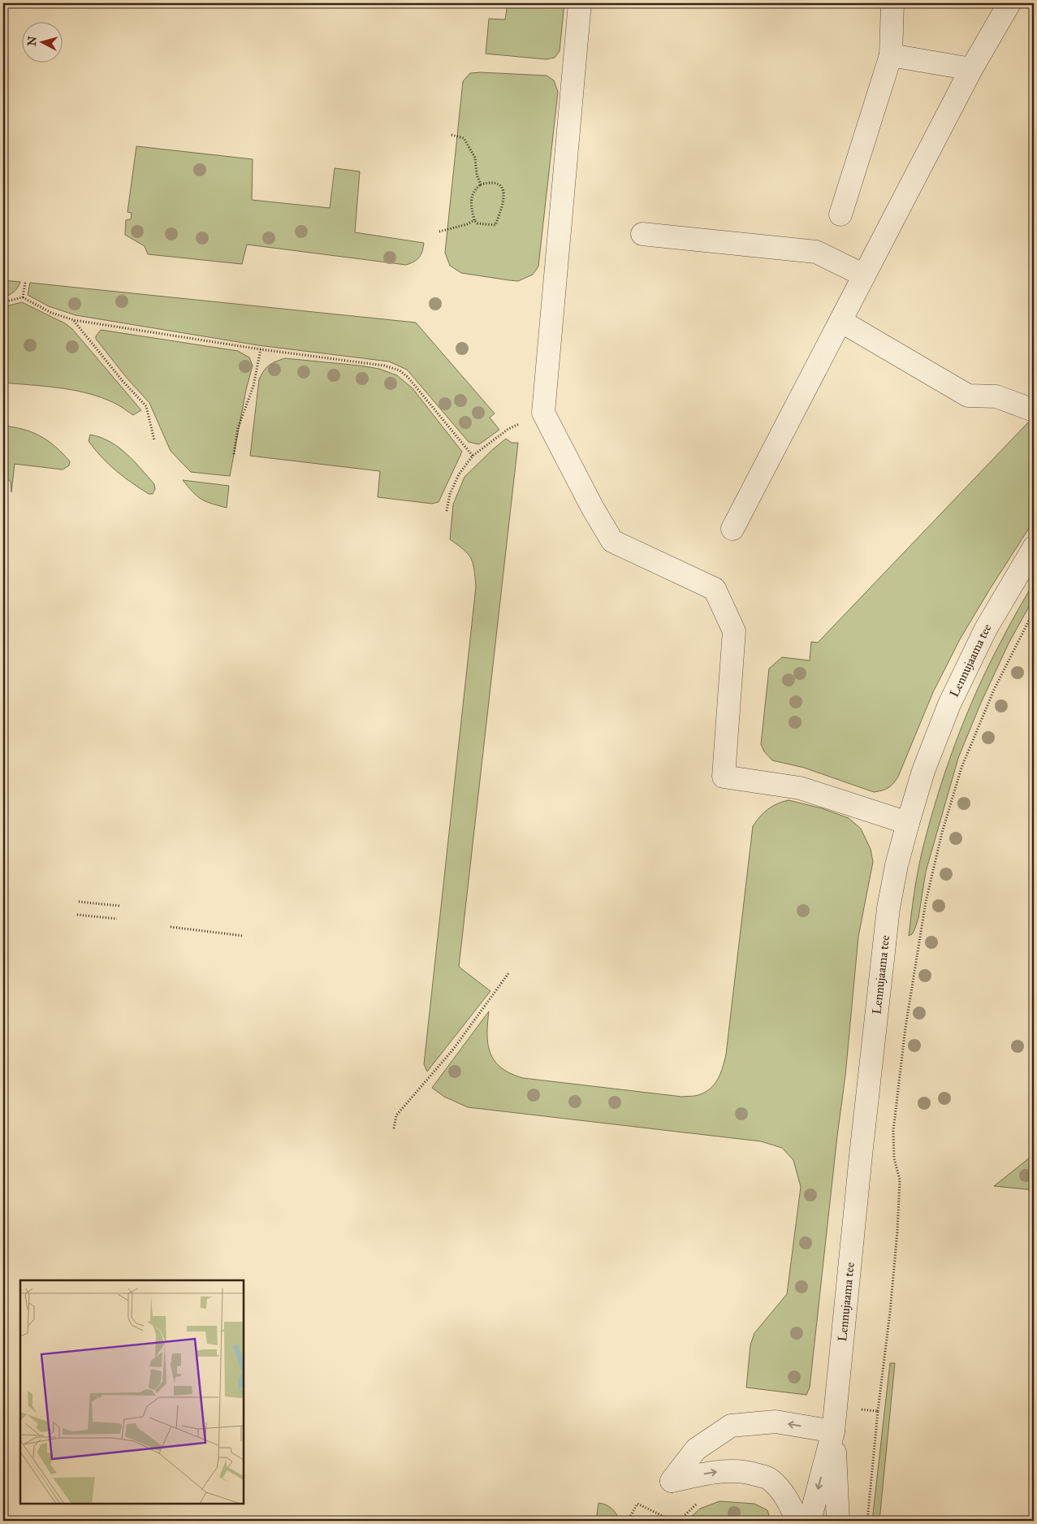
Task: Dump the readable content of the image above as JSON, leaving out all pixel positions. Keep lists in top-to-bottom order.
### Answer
{
  "streets": {
    "street": ["Lennujaama tee"]
  },
  "north": "left"
}
